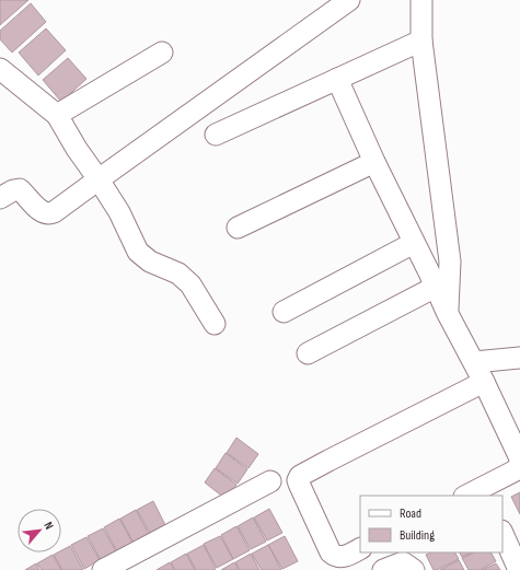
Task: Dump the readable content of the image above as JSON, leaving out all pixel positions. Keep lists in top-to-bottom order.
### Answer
{
  "legend": ["Road", "Building"],
  "north": "top right"
}
